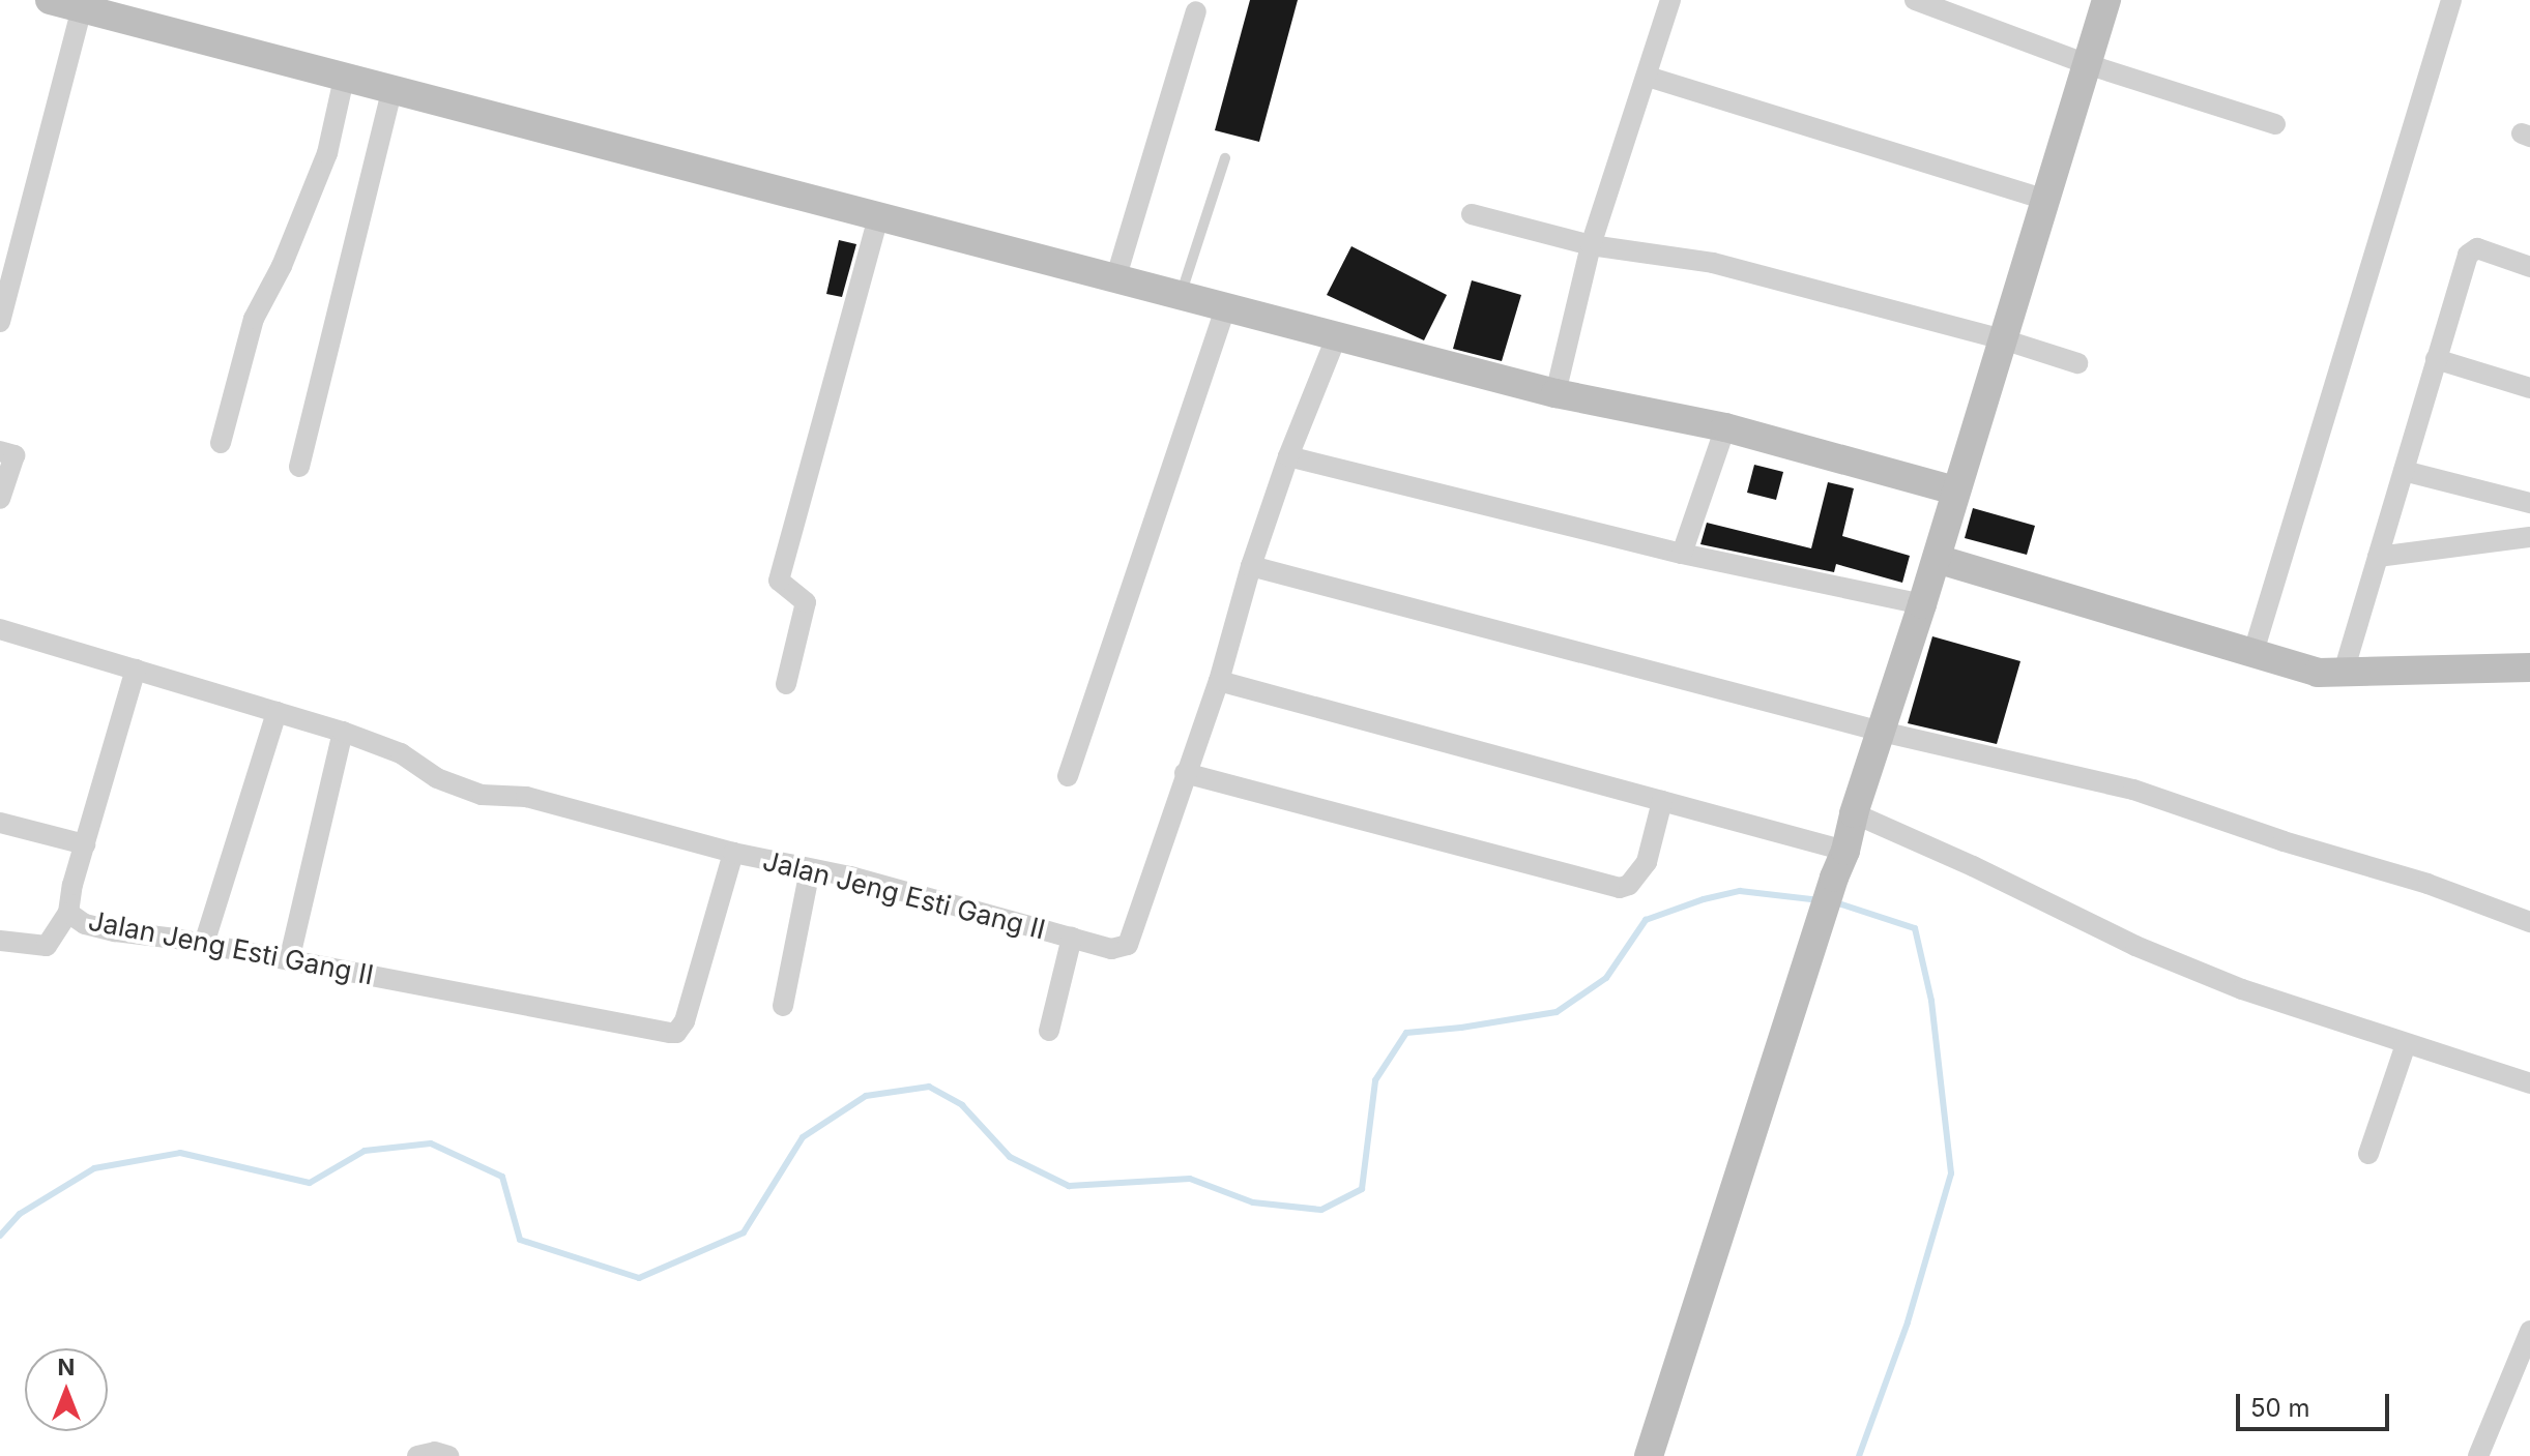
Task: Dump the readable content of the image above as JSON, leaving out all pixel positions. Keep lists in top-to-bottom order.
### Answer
{
  "streets": {
    "street": ["Jalan Jeng Esti Gang II"]
  },
  "scale_bar": "50 m",
  "north": "top"
}
